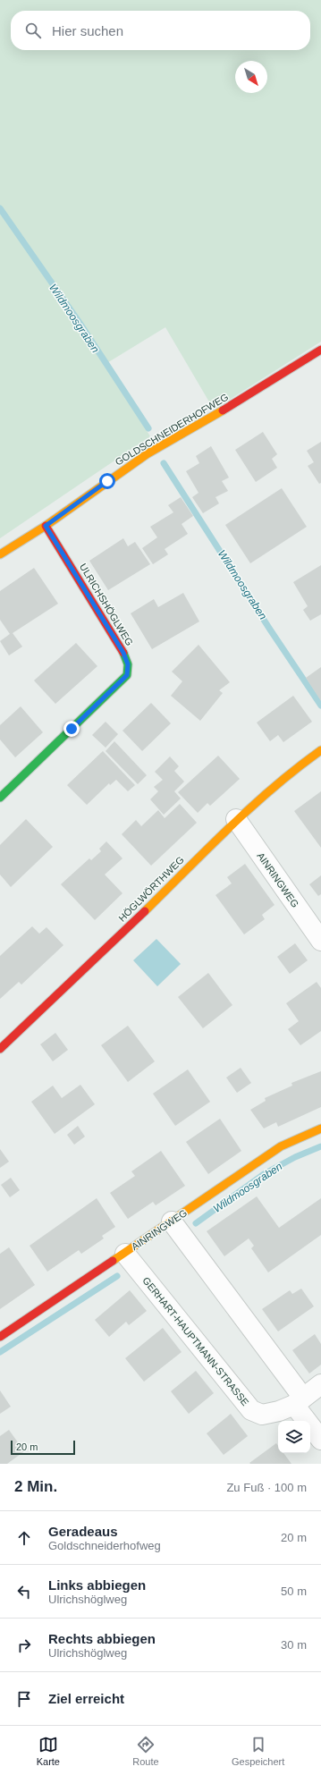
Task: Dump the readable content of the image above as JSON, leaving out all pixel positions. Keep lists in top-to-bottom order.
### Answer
{
  "streets": {
    "street": [
      "GOLDSCHNEIDERHOFWEG",
      "ULRICHSHÖGLWEG",
      "AINRINGWEG",
      "HÖGLWÖRTHWEG",
      "GERHART-HAUPTMANN-STRASSE"
    ]
  },
  "crossings": [
    ["GOLDSCHNEIDERHOFWEG", "ULRICHSHÖGLWEG"],
    ["AINRINGWEG", "HÖGLWÖRTHWEG"],
    ["AINRINGWEG", "GERHART-HAUPTMANN-STRASSE"]
  ],
  "water": ["Wildmoosgraben"],
  "scale_bar": "20 m",
  "north": "bottom right",
  "page": {
    "search": "Hier suchen",
    "scale": "20 m",
    "heading": ["2 Min.", "Zu Fuß · 100 m"],
    "list": [
      ["Geradeaus", "Goldschneiderhofweg", "20 m"],
      ["Links abbiegen", "Ulrichshöglweg", "50 m"],
      ["Rechts abbiegen", "Ulrichshöglweg", "30 m"],
      "Ziel erreicht"
    ],
    "nav": ["Karte", "Route", "Gespeichert"]
  }
}
